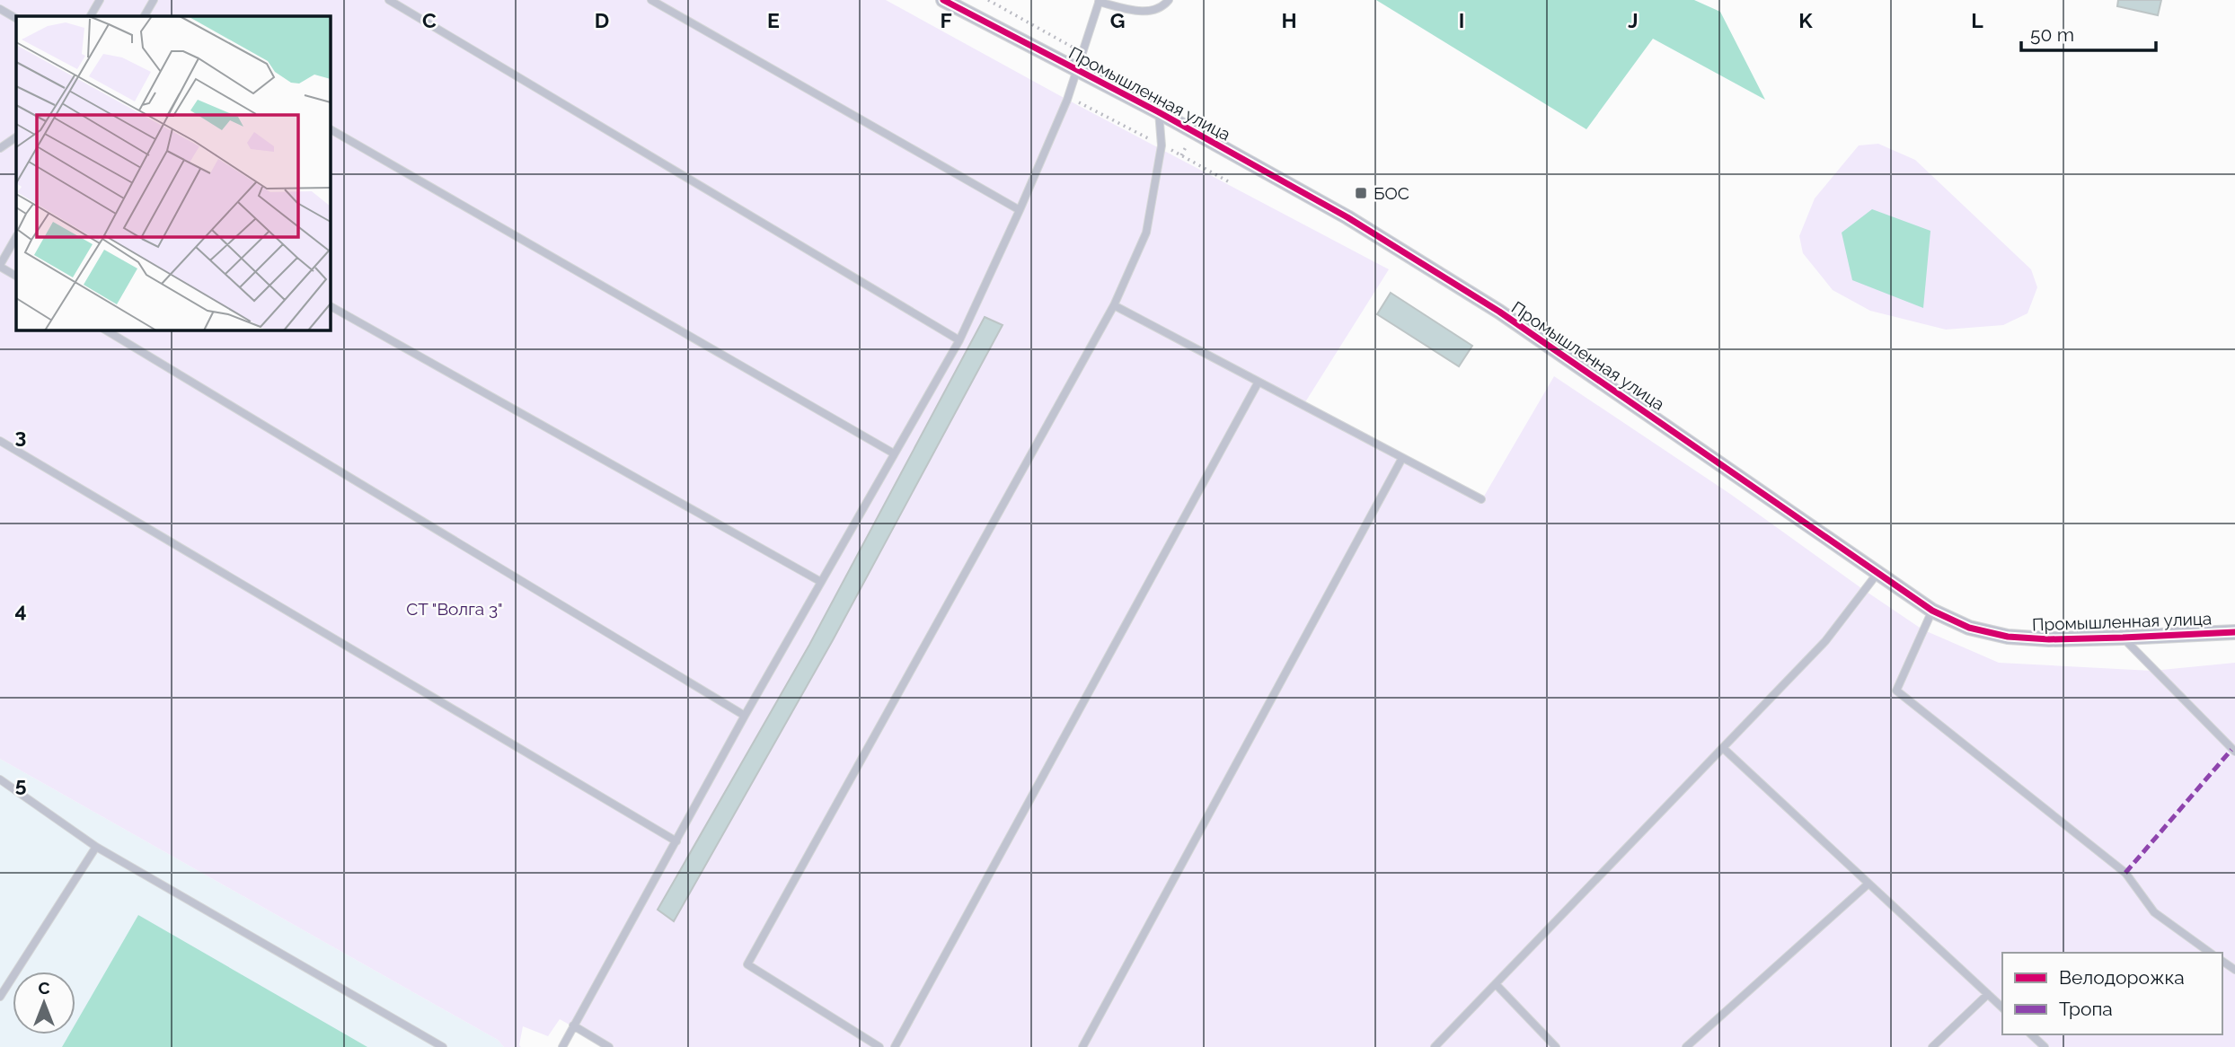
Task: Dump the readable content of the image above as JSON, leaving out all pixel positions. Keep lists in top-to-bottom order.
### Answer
{
  "streets": {
    "street": ["Промышленная улица"]
  },
  "parks": ["СТ \"Волга 3\""],
  "places": {
    "transit": ["БОС"]
  },
  "legend": ["Велодорожка", "Тропа"],
  "scale_bar": "50 m",
  "north": "top",
  "grid": {
    "columns": [
      "C",
      "D",
      "E",
      "F",
      "G",
      "H",
      "I",
      "J",
      "K",
      "L"
    ],
    "rows": ["3", "4", "5"]
  }
}
